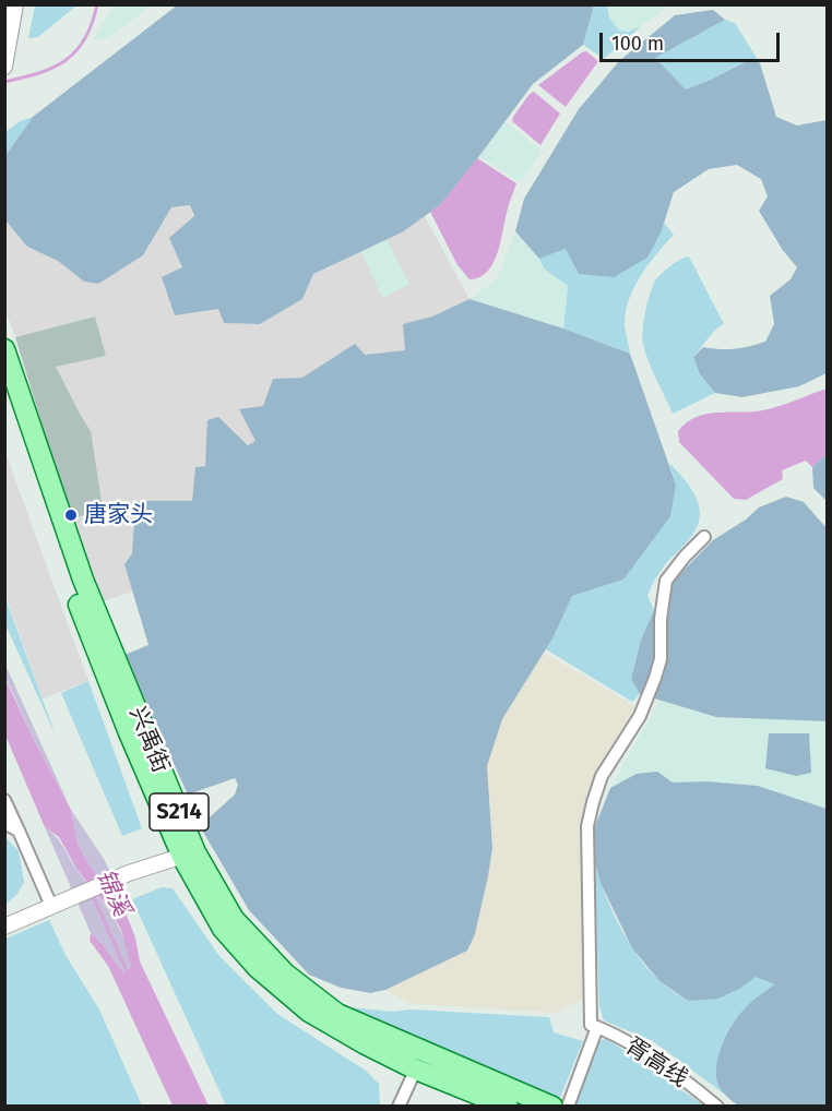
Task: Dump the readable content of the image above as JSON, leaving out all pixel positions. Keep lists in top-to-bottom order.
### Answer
{
  "streets": {
    "main road": ["兴禹街", "S214"],
    "street": ["胥高线"]
  },
  "water": ["锦溪"],
  "places": ["唐家头"],
  "scale_bar": "100 m"
}
